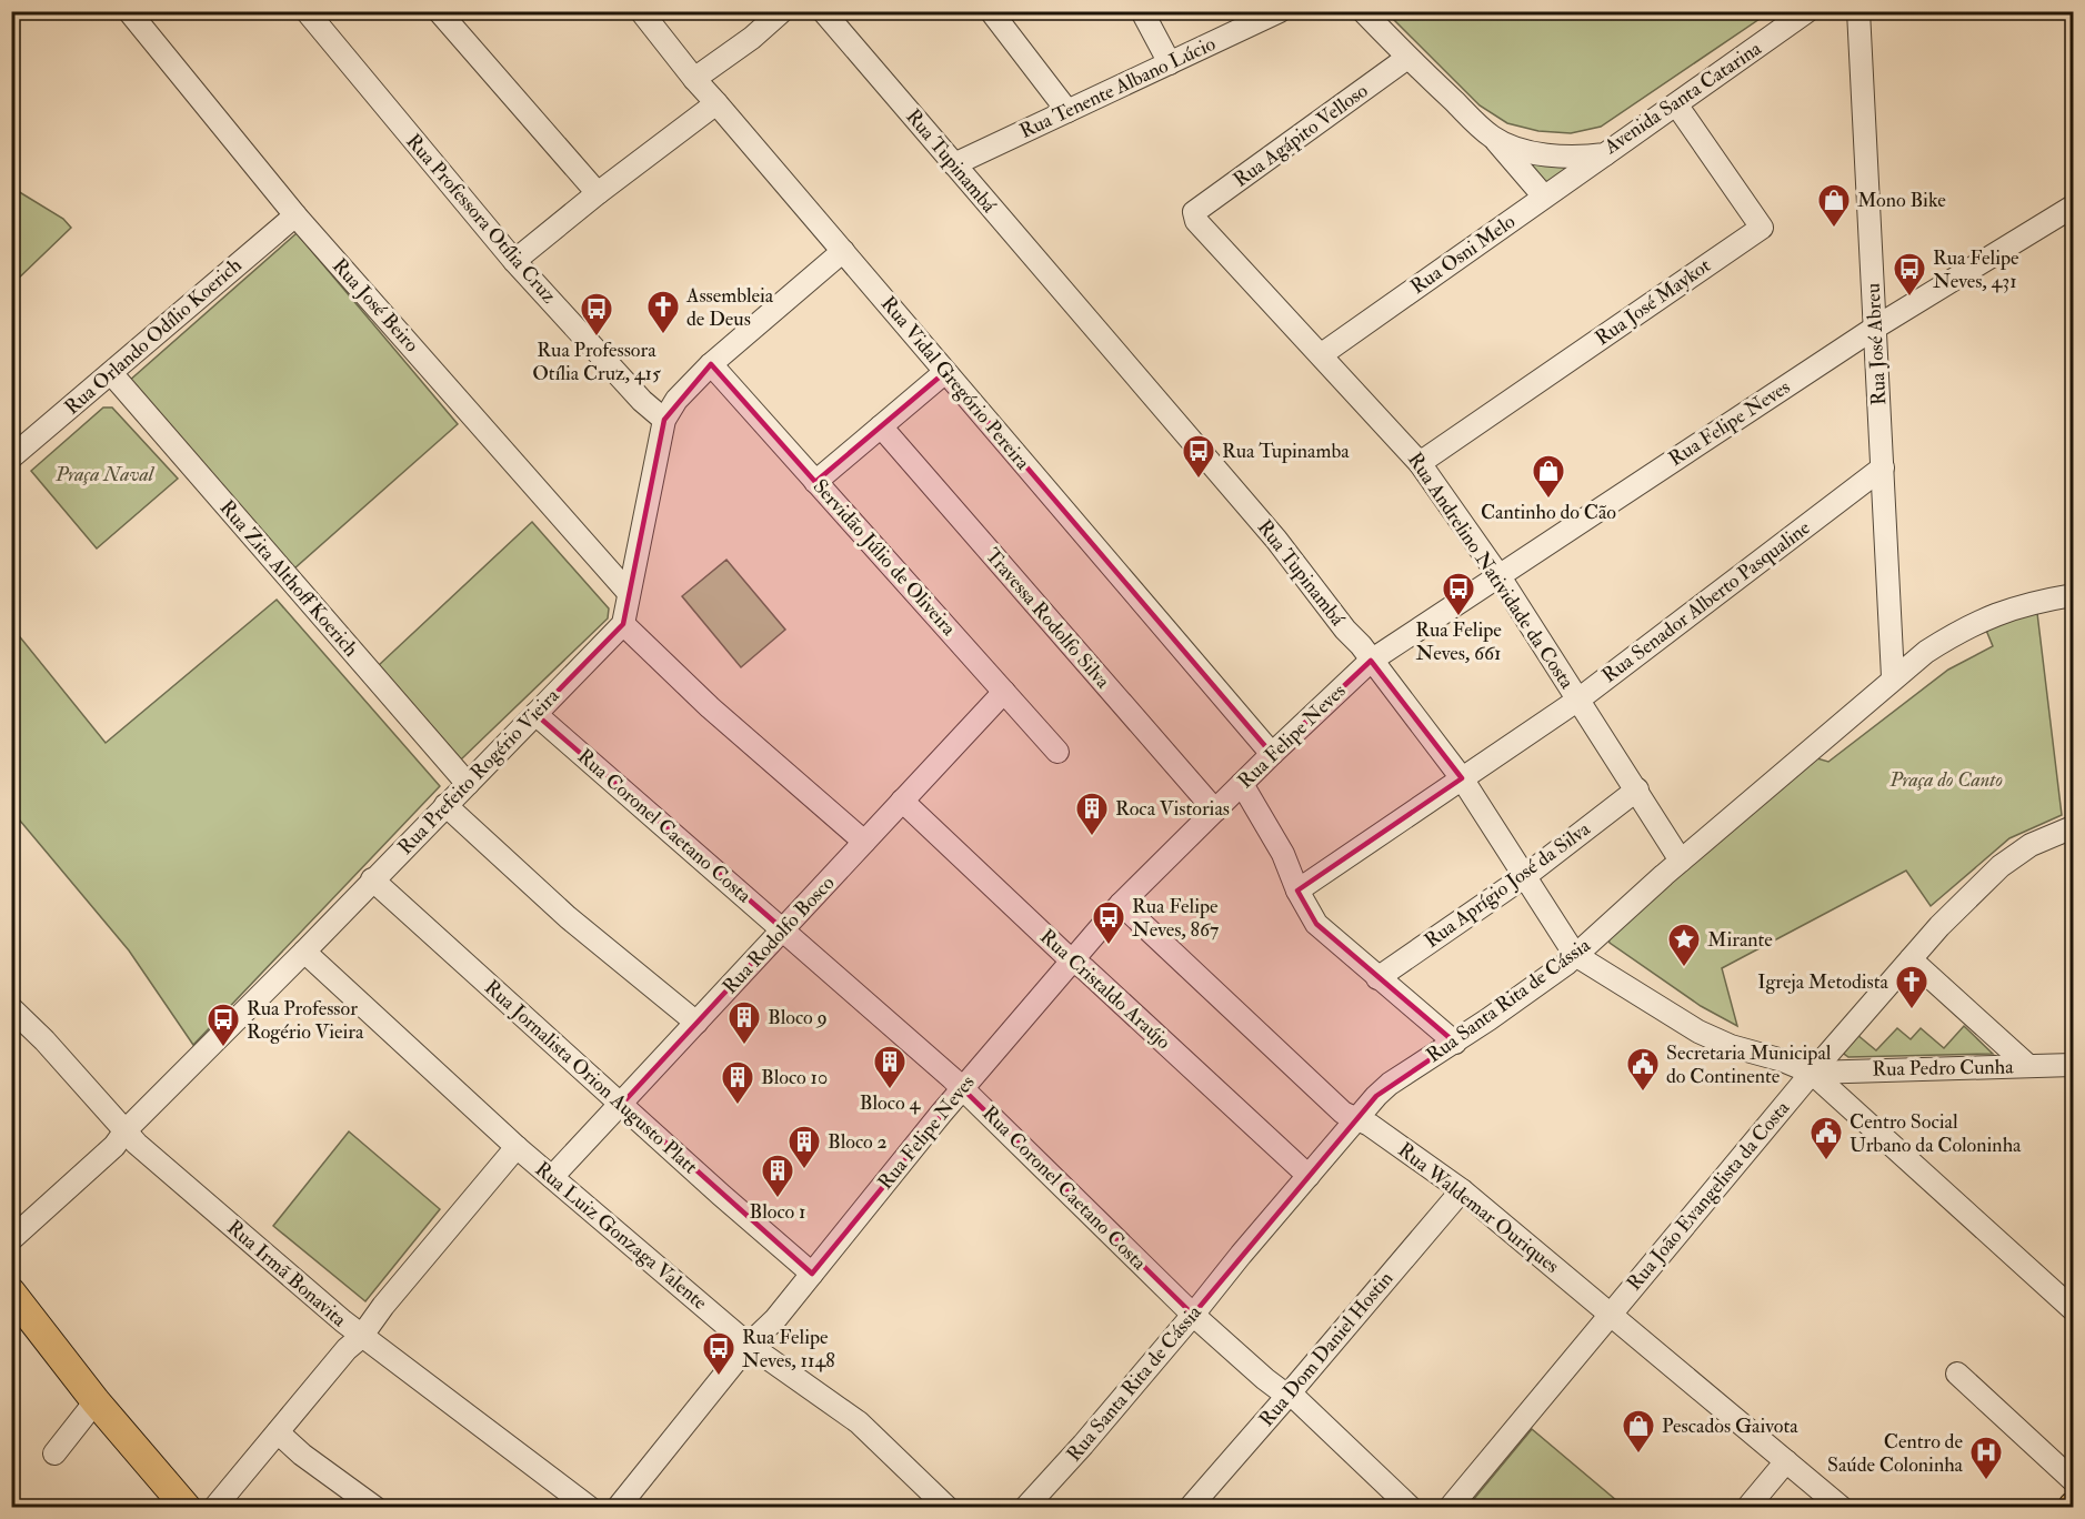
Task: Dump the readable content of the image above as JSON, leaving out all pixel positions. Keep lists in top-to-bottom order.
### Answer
{
  "streets": {
    "street": [
      "Rua Tenente Albano Lúcio",
      "Avenida Santa Catarina",
      "Rua Agápito Velloso",
      "Rua Tupinambá",
      "Rua Professora Otília Cruz",
      "Rua Osni Melo",
      "Rua José Maykot",
      "Rua José Beiro",
      "Rua Orlando Odílio Koerich",
      "Rua José Abreu",
      "Rua Vidal Gregório Pereira",
      "Rua Felipe Neves",
      "Servidão Júlio de Oliveira",
      "Rua Andrelino Natividade da Costa",
      "Rua Zita Althoff Koerich",
      "Rua Senador Alberto Pasqualine",
      "Travessa Rodolfo Silva",
      "Rua Prefeito Rogério Vieira",
      "Rua Coronel Caetano Costa",
      "Rua Aprígio José da Silva",
      "Rua Rodolfo Bosco",
      "Rua Cristaldo Araújo",
      "Rua Santa Rita de Cássia",
      "Rua Pedro Cunha",
      "Rua Jornalista Orion Augusto Platt",
      "Rua João Evangelista da Costa",
      "Rua Waldemar Ouriques",
      "Rua Luiz Gonzaga Valente",
      "Rua Irmã Bonavita",
      "Rua Dom Daniel Hostin"
    ]
  },
  "crossings": [
    ["Rua Tenente Albano Lúcio", "Rua Tupinambá"],
    ["Avenida Santa Catarina", "Rua Agápito Velloso"],
    ["Avenida Santa Catarina", "Rua Osni Melo"],
    ["Avenida Santa Catarina", "Rua José Maykot"],
    ["Rua Agápito Velloso", "Rua Andrelino Natividade da Costa"],
    ["Rua Tupinambá", "Rua Felipe Neves"],
    ["Rua Tupinambá", "Rua Senador Alberto Pasqualine"],
    ["Rua Tupinambá", "Rua Aprígio José da Silva"],
    ["Rua Tupinambá", "Rua Santa Rita de Cássia"],
    ["Rua Tupinambá", "Rua Pedro Cunha"],
    ["Rua Tupinambá", "Rua João Evangelista da Costa"],
    ["Rua Osni Melo", "Rua Andrelino Natividade da Costa"],
    ["Rua José Maykot", "Rua Andrelino Natividade da Costa"],
    ["Rua José Beiro", "Rua Orlando Odílio Koerich"],
    ["Rua Orlando Odílio Koerich", "Rua Zita Althoff Koerich"],
    ["Rua José Abreu", "Rua Felipe Neves"],
    ["Rua José Abreu", "Rua Senador Alberto Pasqualine"],
    ["Rua José Abreu", "Rua Santa Rita de Cássia"],
    ["Rua Vidal Gregório Pereira", "Rua Felipe Neves"],
    ["Rua Felipe Neves", "Rua Andrelino Natividade da Costa"],
    ["Rua Felipe Neves", "Travessa Rodolfo Silva"],
    ["Rua Felipe Neves", "Rua Coronel Caetano Costa"],
    ["Rua Felipe Neves", "Rua Cristaldo Araújo"],
    ["Rua Felipe Neves", "Rua Jornalista Orion Augusto Platt"],
    ["Rua Felipe Neves", "Rua Waldemar Ouriques"],
    ["Rua Felipe Neves", "Rua Luiz Gonzaga Valente"],
    ["Servidão Júlio de Oliveira", "Rua Rodolfo Bosco"],
    ["Rua Andrelino Natividade da Costa", "Rua Senador Alberto Pasqualine"],
    ["Rua Andrelino Natividade da Costa", "Rua Aprígio José da Silva"],
    ["Rua Andrelino Natividade da Costa", "Rua Santa Rita de Cássia"],
    ["Rua Zita Althoff Koerich", "Rua Prefeito Rogério Vieira"],
    ["Rua Prefeito Rogério Vieira", "Rua Coronel Caetano Costa"],
    ["Rua Prefeito Rogério Vieira", "Rua Jornalista Orion Augusto Platt"],
    ["Rua Prefeito Rogério Vieira", "Rua Luiz Gonzaga Valente"],
    ["Rua Prefeito Rogério Vieira", "Rua Irmã Bonavita"],
    ["Rua Coronel Caetano Costa", "Rua Rodolfo Bosco"],
    ["Rua Coronel Caetano Costa", "Rua Santa Rita de Cássia"],
    ["Rua Coronel Caetano Costa", "Rua Dom Daniel Hostin"],
    ["Rua Rodolfo Bosco", "Rua Cristaldo Araújo"],
    ["Rua Rodolfo Bosco", "Rua Jornalista Orion Augusto Platt"],
    ["Rua Rodolfo Bosco", "Rua Luiz Gonzaga Valente"],
    ["Rua Cristaldo Araújo", "Rua Santa Rita de Cássia"],
    ["Rua Santa Rita de Cássia", "Rua Waldemar Ouriques"],
    ["Rua Pedro Cunha", "Rua João Evangelista da Costa"],
    ["Rua João Evangelista da Costa", "Rua Waldemar Ouriques"],
    ["Rua Waldemar Ouriques", "Rua Dom Daniel Hostin"]
  ],
  "parks": ["Praça Naval", "Praça do Canto"],
  "places": {
    "shop": ["Mono Bike", "Cantinho do Cão", "Pescados Gaivota"],
    "bus stop": [
      "Rua Felipe Neves, 431",
      "Rua Professora Otília Cruz, 415",
      "Rua Tupinamba",
      "Rua Felipe Neves, 661",
      "Rua Felipe Neves, 867",
      "Rua Professor Rogério Vieira",
      "Rua Felipe Neves, 1148"
    ],
    "church": ["Assembleia de Deus", "Igreja Metodista"],
    "building": [
      "Roca Vistorias",
      "Bloco 9",
      "Bloco 4",
      "Bloco 10",
      "Bloco 2",
      "Bloco 1"
    ],
    "place": ["Mirante"],
    "public building": ["Secretaria Municipal do Continente", "Centro Social Urbano da Coloninha"],
    "hospital": ["Centro de Saúde Coloninha"]
  }
}
